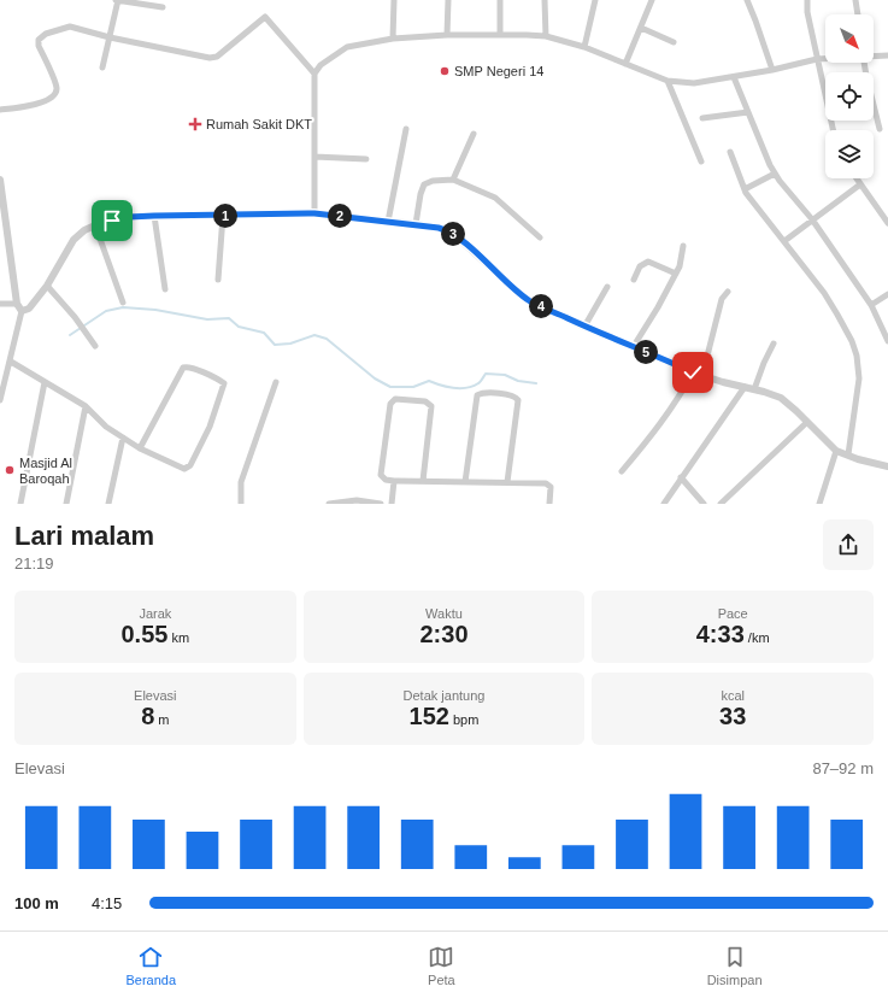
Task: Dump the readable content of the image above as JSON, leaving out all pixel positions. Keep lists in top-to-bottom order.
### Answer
{
  "places": {
    "other": ["SMP Negeri 14", "Masjid Al Baroqah"],
    "health": ["Rumah Sakit DKT"]
  },
  "north": "bottom right",
  "page": {
    "pins": [
      "1",
      "2",
      "3",
      "4",
      "5"
    ],
    "heading": ["Lari malam", "21:19"],
    "stats": [
      ["Jarak", "0.55 km"],
      ["Waktu", "2:30"],
      ["Pace", "4:33 /km"],
      ["Elevasi", "8 m"],
      ["Detak jantung", "152 bpm"],
      ["kcal", "33"]
    ],
    "chart": ["Elevasi", "87–92 m"],
    "list": [
      {
        "name": "100 m",
        "note": "4:15"
      }
    ],
    "tabs": ["Beranda", "Peta", "Disimpan"]
  }
}
